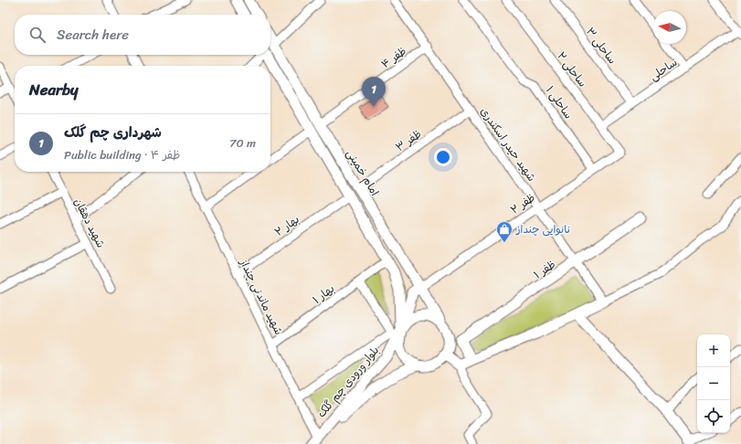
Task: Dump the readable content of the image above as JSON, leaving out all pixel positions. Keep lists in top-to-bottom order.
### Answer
{
  "streets": {
    "street": [
      "ساحلی ۳",
      "ظفر ۴",
      "ساحلی ۲",
      "ساحلی",
      "ساحلی ۱",
      "ظفر ۳",
      "شهید حیدر اسکندری",
      "امام خمینی",
      "ظفر ۲",
      "شهید دهقان",
      "بهار ۲",
      "ظفر ۱",
      "بهار ۱",
      "شهید ماندنی چنداز",
      "بلوار ورودی چم گلک"
    ]
  },
  "crossings": [
    ["ساحلی ۳", "ساحلی"],
    ["ظفر ۴", "شهید حیدر اسکندری"],
    ["ظفر ۴", "امام خمینی"],
    ["ساحلی ۲", "ساحلی"],
    ["ساحلی ۲", "ظفر ۲"],
    ["ساحلی ۱", "ظفر ۲"],
    ["ظفر ۳", "شهید حیدر اسکندری"],
    ["ظفر ۳", "امام خمینی"],
    ["شهید حیدر اسکندری", "ظفر ۲"],
    ["شهید حیدر اسکندری", "ظفر ۱"],
    ["امام خمینی", "ظفر ۲"],
    ["امام خمینی", "بلوار ورودی چم گلک"],
    ["بهار ۲", "شهید ماندنی چنداز"],
    ["بهار ۱", "شهید ماندنی چنداز"],
    ["شهید ماندنی چنداز", "بلوار ورودی چم گلک"]
  ],
  "places": {
    "shop": ["نانوایی چنداز"]
  },
  "north": "left",
  "page": {
    "search": "Search here",
    "heading": "Nearby",
    "pins": "1",
    "list": [
      {
        "mark": "1",
        "name": "شهرداری چم گلک",
        "note": "Public building · ظفر ۴",
        "value": "70 m"
      }
    ],
    "map_buttons": ["+", "−"]
  }
}
